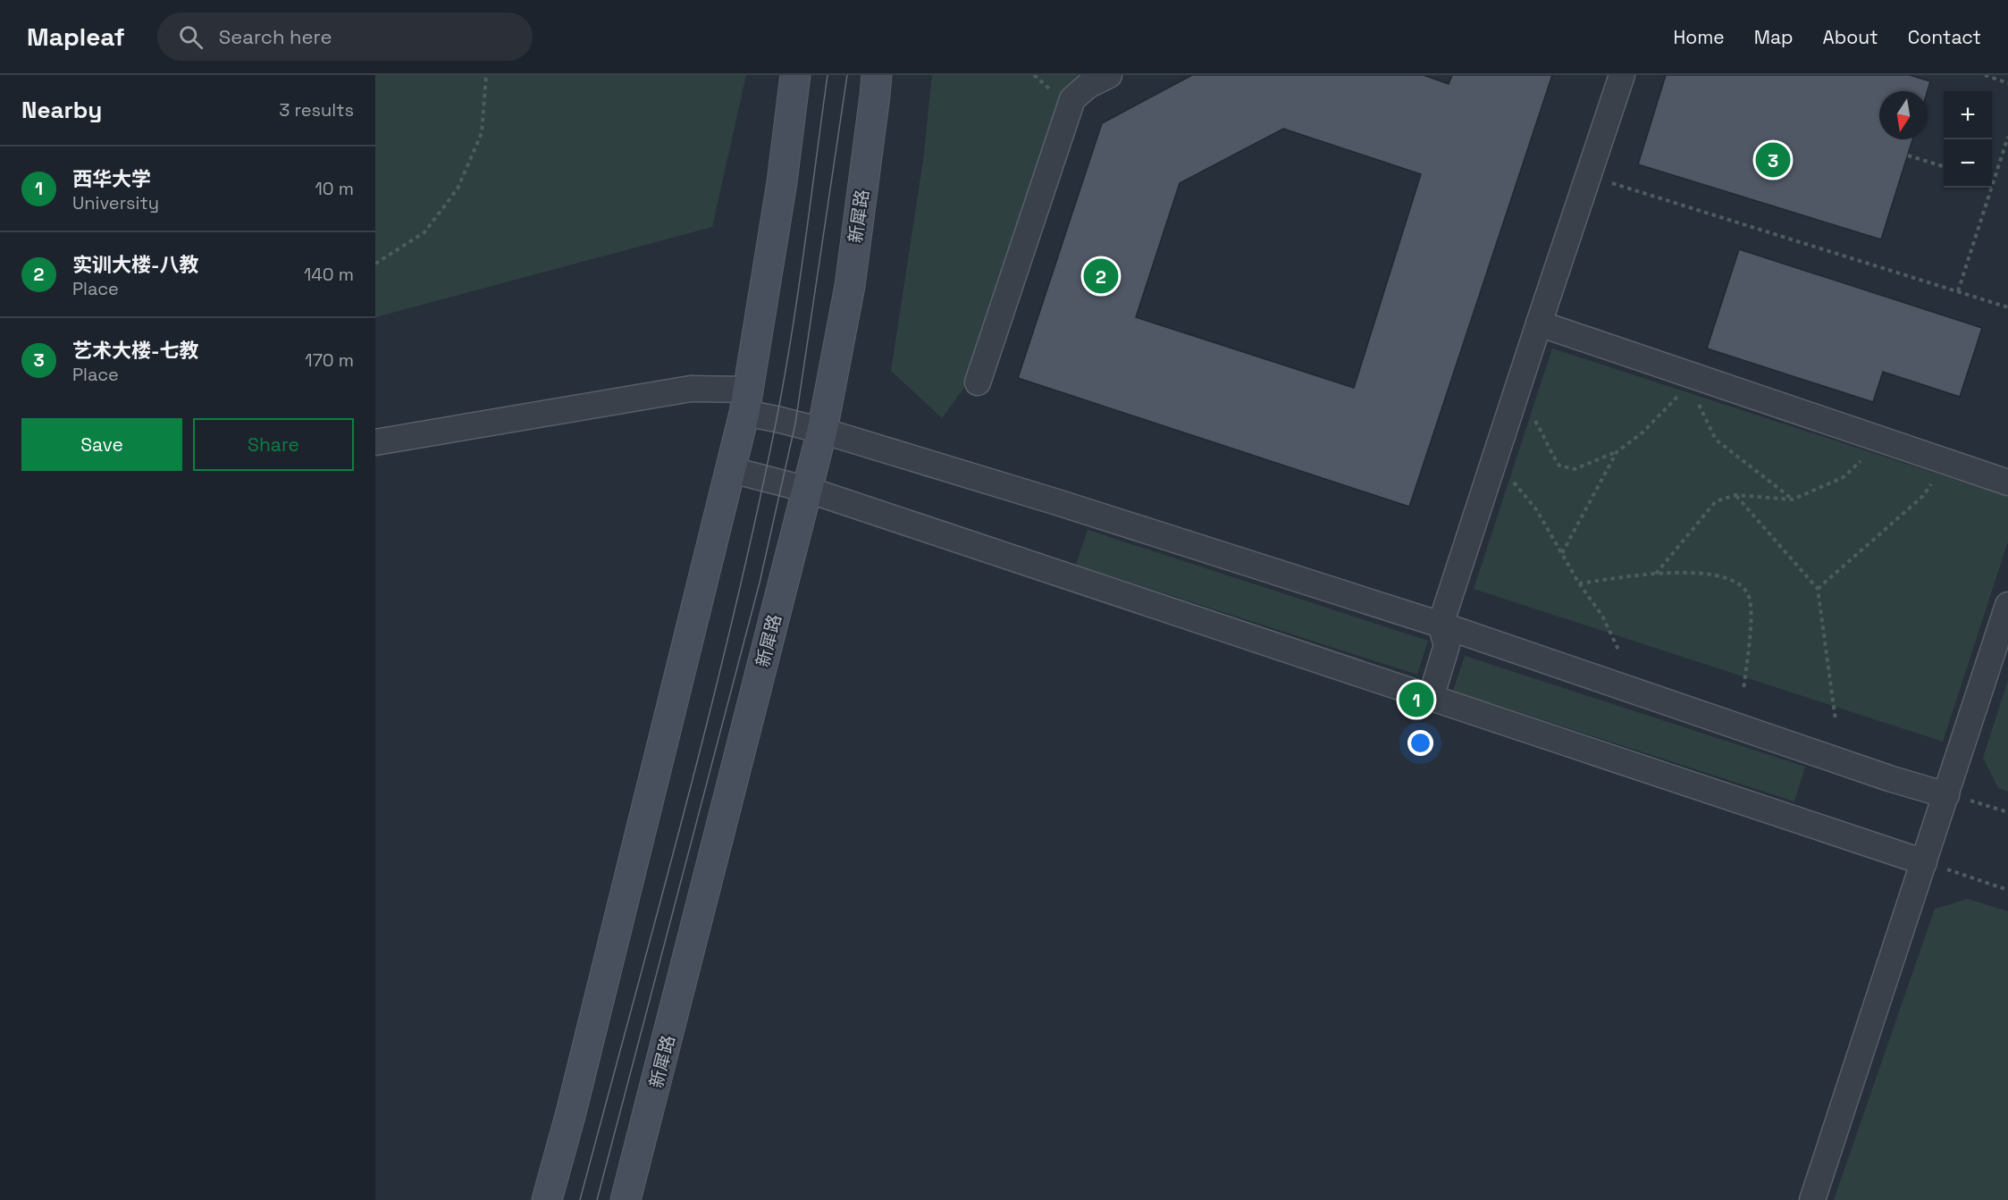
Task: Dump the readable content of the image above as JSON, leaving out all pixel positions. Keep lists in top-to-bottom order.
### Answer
{
  "streets": {
    "main road": ["新犀路"]
  },
  "north": "bottom",
  "page": {
    "header": "Mapleaf",
    "search": "Search here",
    "nav": [
      "Home",
      "Map",
      "About",
      "Contact"
    ],
    "heading": ["Nearby", "3 results"],
    "map_buttons": ["+", "−"],
    "pins": ["3", "2", "1"],
    "list": [
      {
        "mark": "1",
        "name": "西华大学",
        "note": "University",
        "value": "10 m"
      },
      {
        "mark": "2",
        "name": "实训大楼-八教",
        "note": "Place",
        "value": "140 m"
      },
      {
        "mark": "3",
        "name": "艺术大楼-七教",
        "note": "Place",
        "value": "170 m"
      }
    ],
    "buttons": ["Save", "Share"]
  }
}
